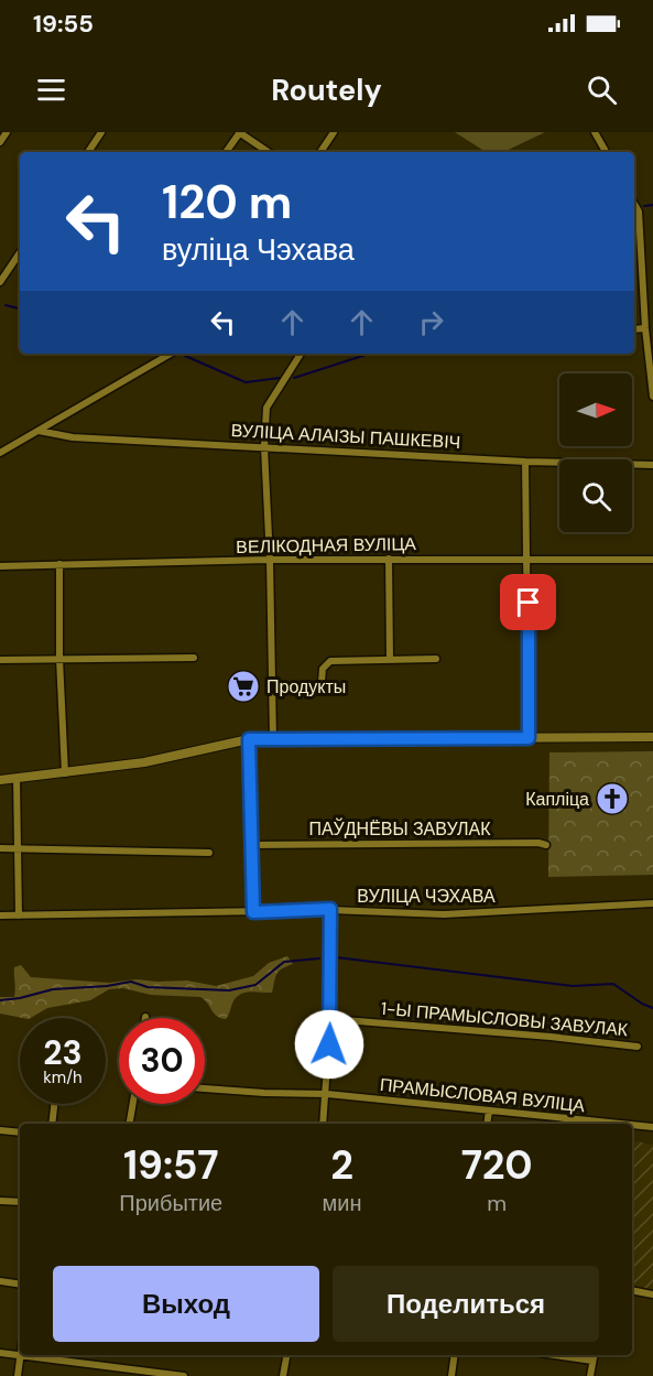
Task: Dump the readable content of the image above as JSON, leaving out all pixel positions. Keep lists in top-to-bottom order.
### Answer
{
  "streets": {
    "street": [
      "ВУЛІЦА АЛАІЗЫ ПАШКЕВІЧ",
      "ВЕЛІКОДНАЯ ВУЛІЦА",
      "ПАЎДНЁВЫ ЗАВУЛАК",
      "ВУЛІЦА ЧЭХАВА",
      "1-Ы ПРАМЫСЛОВЫ ЗАВУЛАК",
      "ПРАМЫСЛОВАЯ ВУЛІЦА"
    ]
  },
  "places": {
    "supermarket": ["Продукты"],
    "church": ["Капліца"]
  },
  "north": "right",
  "page": {
    "status": "19:55",
    "header": "Routely",
    "turn": ["120 m", "вуліца Чэхава"],
    "speed": "23 km/h",
    "limit": "30",
    "eta": [
      "19:57",
      "Прибытие",
      "2",
      "мин",
      "720",
      "m"
    ],
    "buttons": ["Выход", "Поделиться"]
  }
}
